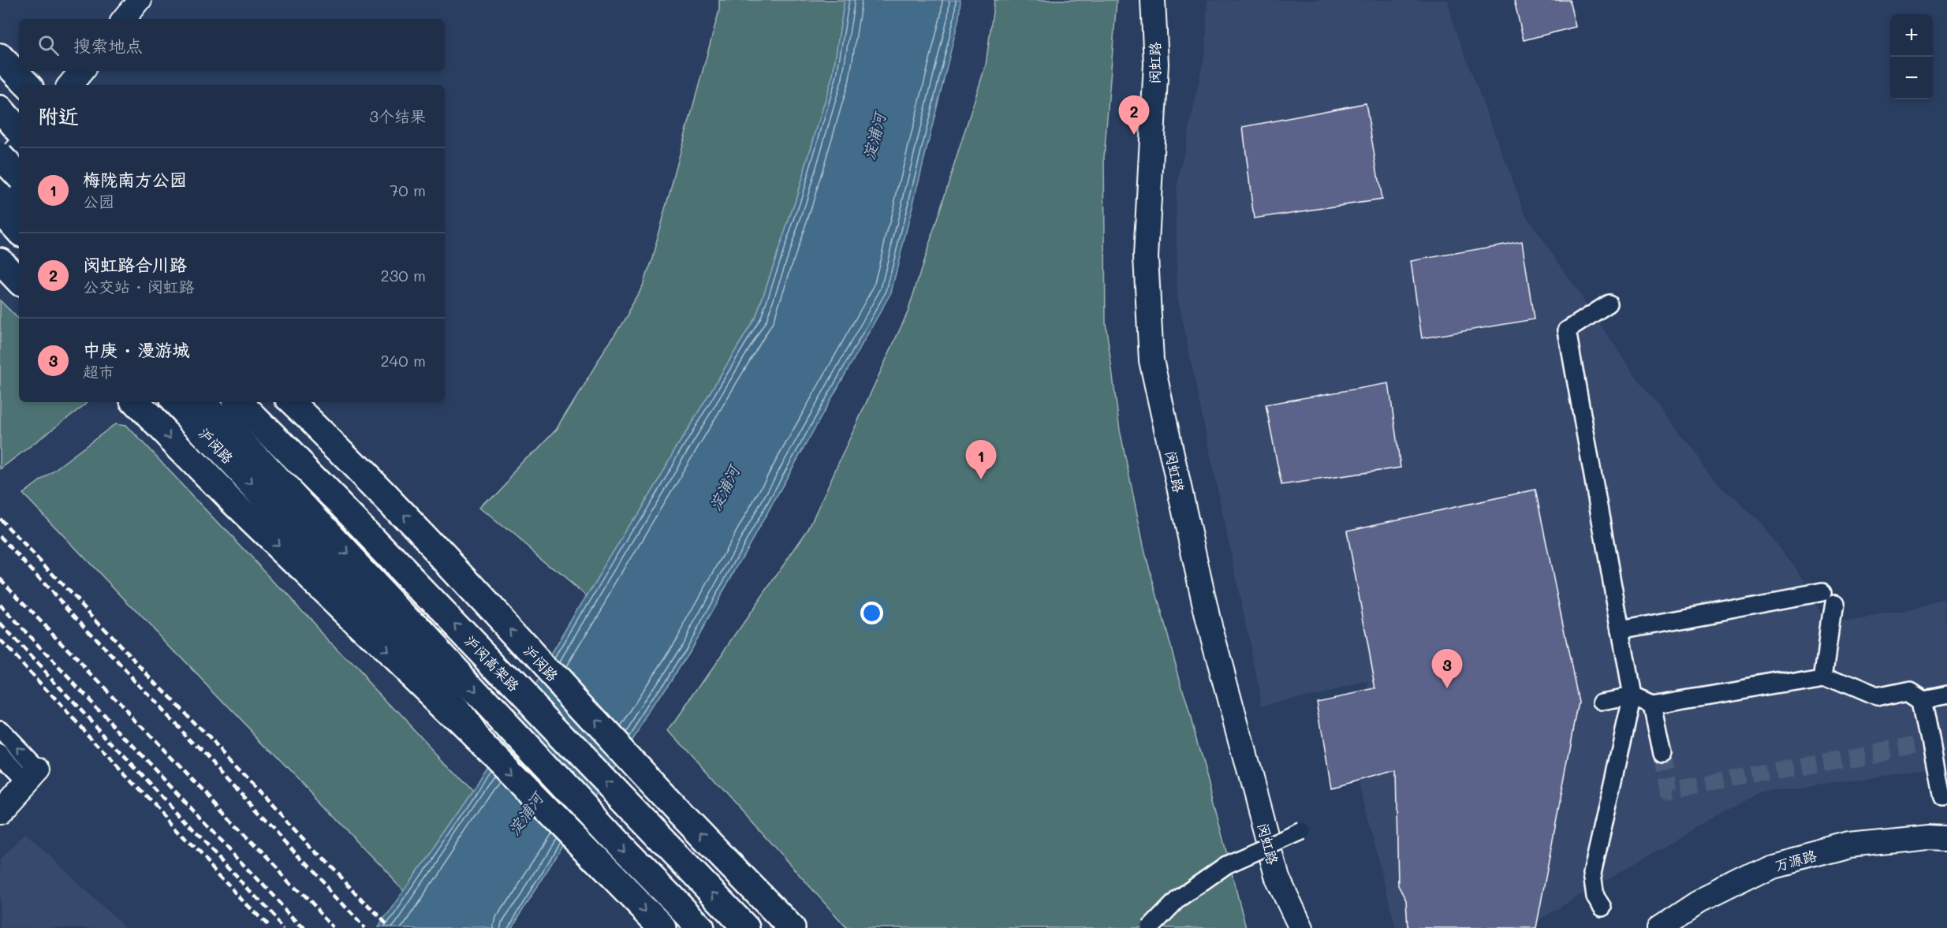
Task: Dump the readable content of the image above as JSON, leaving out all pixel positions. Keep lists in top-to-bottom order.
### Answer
{
  "streets": {
    "main road": [
      "闵虹路",
      "沪闵路",
      "沪闵高架路",
      "万源路"
    ]
  },
  "water": ["淀浦河"],
  "page": {
    "map_buttons": ["+", "−"],
    "search": "搜索地点",
    "heading": ["附近", "3个结果"],
    "pins": ["2", "1", "3"],
    "list": [
      {
        "mark": "1",
        "name": "梅陇南方公园",
        "note": "公园",
        "value": "70 m"
      },
      {
        "mark": "2",
        "name": "闵虹路合川路",
        "note": "公交站 · 闵虹路",
        "value": "230 m"
      },
      {
        "mark": "3",
        "name": "中庚 · 漫游城",
        "note": "超市",
        "value": "240 m"
      }
    ]
  }
}
